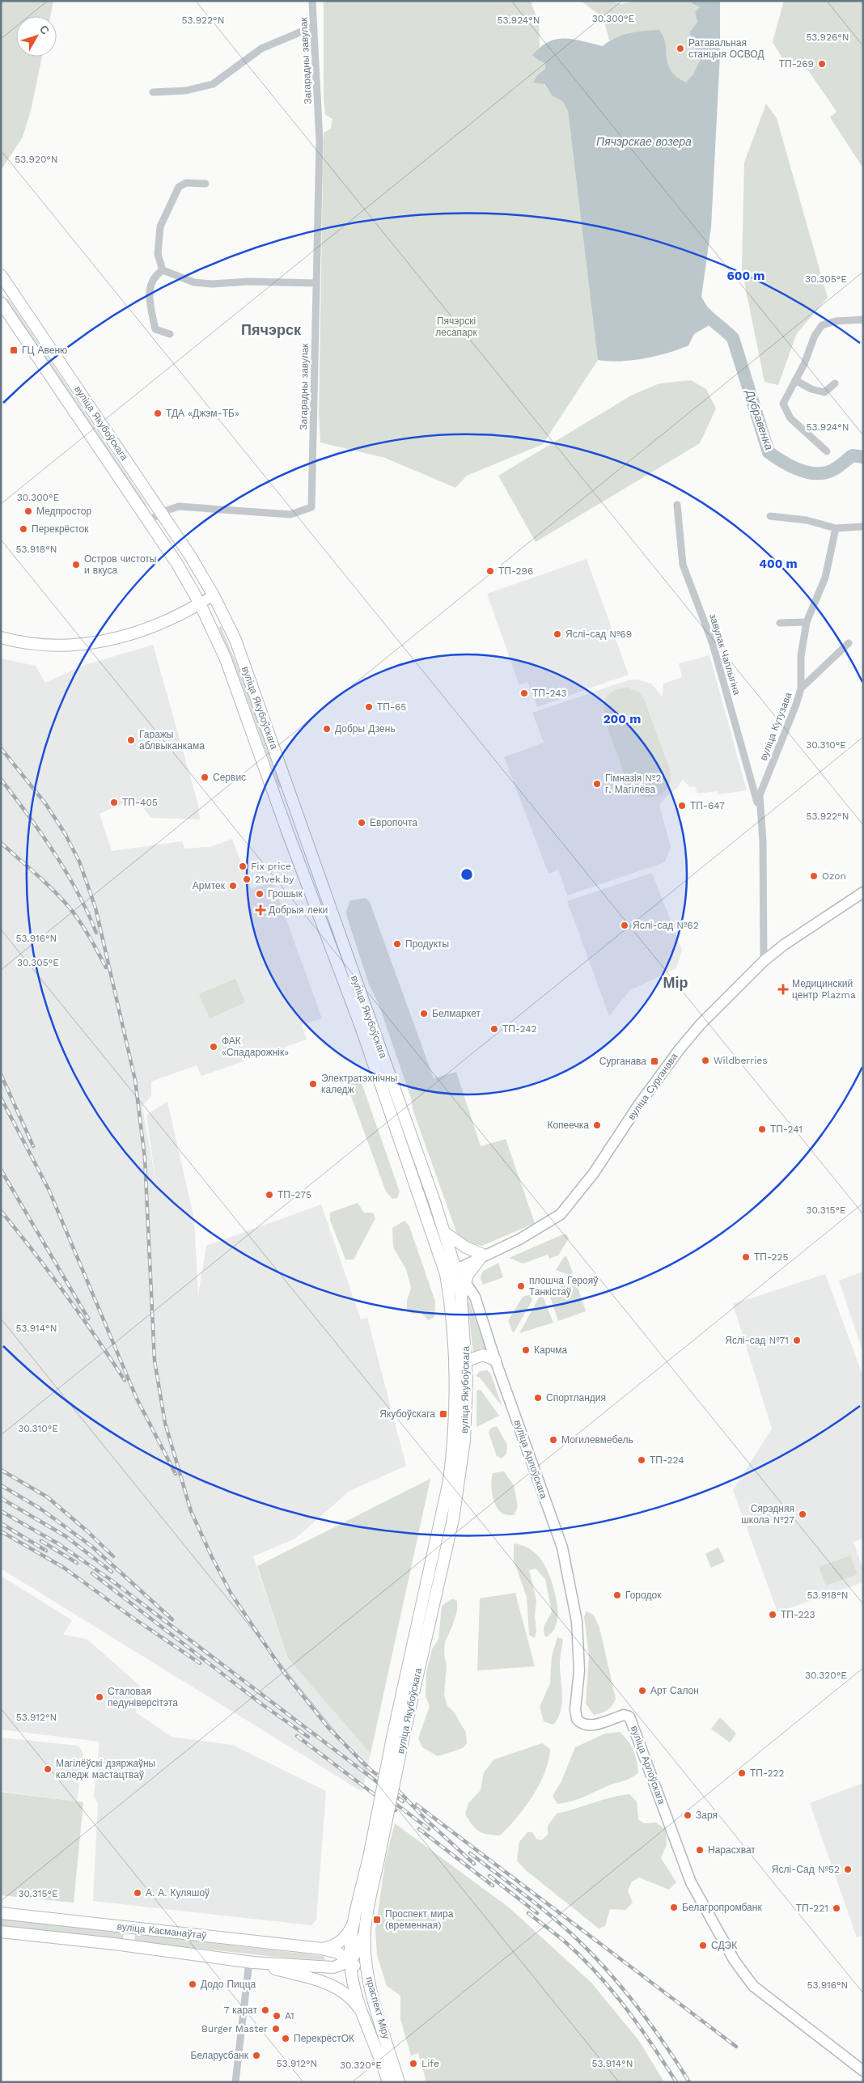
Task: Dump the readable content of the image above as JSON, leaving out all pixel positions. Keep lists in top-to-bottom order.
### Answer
{
  "streets": {
    "main road": ["вуліца Якубоўскага", "вуліца Касманаўтаў", "праспект Міру"],
    "street": [
      "Загарадны завулак",
      "завулак Чаплыгіна",
      "вуліца Кутузава",
      "вуліца Сурганава",
      "вуліца Арлоўскага"
    ]
  },
  "crossings": [
    ["Загарадны завулак", "вуліца Якубоўскага"],
    ["вуліца Якубоўскага", "вуліца Сурганава"],
    ["вуліца Якубоўскага", "вуліца Касманаўтаў"],
    ["вуліца Якубоўскага", "праспект Міру"],
    ["завулак Чаплыгіна", "вуліца Кутузава"],
    ["вуліца Кутузава", "вуліца Сурганава"],
    ["вуліца Касманаўтаў", "праспект Міру"]
  ],
  "districts": ["Пячэрск", "Мір"],
  "water": ["Пячэрскае возера", "Дубравенка"],
  "parks": ["Пячэрскі лесапарк"],
  "places": {
    "other": [
      "Ратавальная станцыя ОСВОД",
      "ТП-269",
      "ТДА «Джэм-ТБ»",
      "Медпростор",
      "Перекрёсток",
      "Остров чистоты и вкуса",
      "ТП-296",
      "Яслі-сад №69",
      "ТП-243",
      "ТП-65",
      "Добры Дзень",
      "Гаражы аблвыканкама",
      "Сервис",
      "Гімназія №2 г. Магілёва",
      "ТП-405",
      "ТП-647",
      "Европочта",
      "Fix price",
      "Ozon",
      "21vek.by",
      "Армтек",
      "Грошык",
      "Яслі-сад №62",
      "Продукты",
      "Белмаркет",
      "ТП-242",
      "ФАК «Спадарожнік»",
      "Wildberries",
      "Электратэхнічны каледж",
      "Копеечка",
      "ТП-241",
      "ТП-275",
      "ТП-225",
      "плошча Герояў Танкістаў",
      "Яслі-сад №71",
      "Карчма",
      "Спортландия",
      "Могилевмебель",
      "ТП-224",
      "Сярэдняя школа №27",
      "Городок",
      "ТП-223",
      "Арт Салон",
      "Сталовая педуніверсітэта",
      "Магілёўскі дзяржаўны каледж мастацтваў",
      "ТП-222",
      "Заря",
      "Нарасхват",
      "Яслі-Сад №52",
      "А. А. Куляшоў",
      "Белагропромбанк",
      "ТП-221",
      "СДЭК",
      "Додо Пицца",
      "7 карат",
      "A1",
      "Burger Master",
      "ПерекрёстОК",
      "Беларусбанк",
      "Life"
    ],
    "transit": [
      "ГЦ Авеню",
      "Сурганава",
      "Якубоўскага",
      "Проспект мира (временная)"
    ],
    "health": ["Добрыя леки", "Медицинский центр Plazma"]
  },
  "north": "top right",
  "coordinates": [
    "30.300°E",
    "53.922°N",
    "53.924°N",
    "53.926°N",
    "53.920°N",
    "30.305°E",
    "53.918°N",
    "30.310°E",
    "53.916°N",
    "30.315°E",
    "53.914°N",
    "30.320°E",
    "53.912°N"
  ],
  "rings": ["600 m", "400 m", "200 m"]
}
